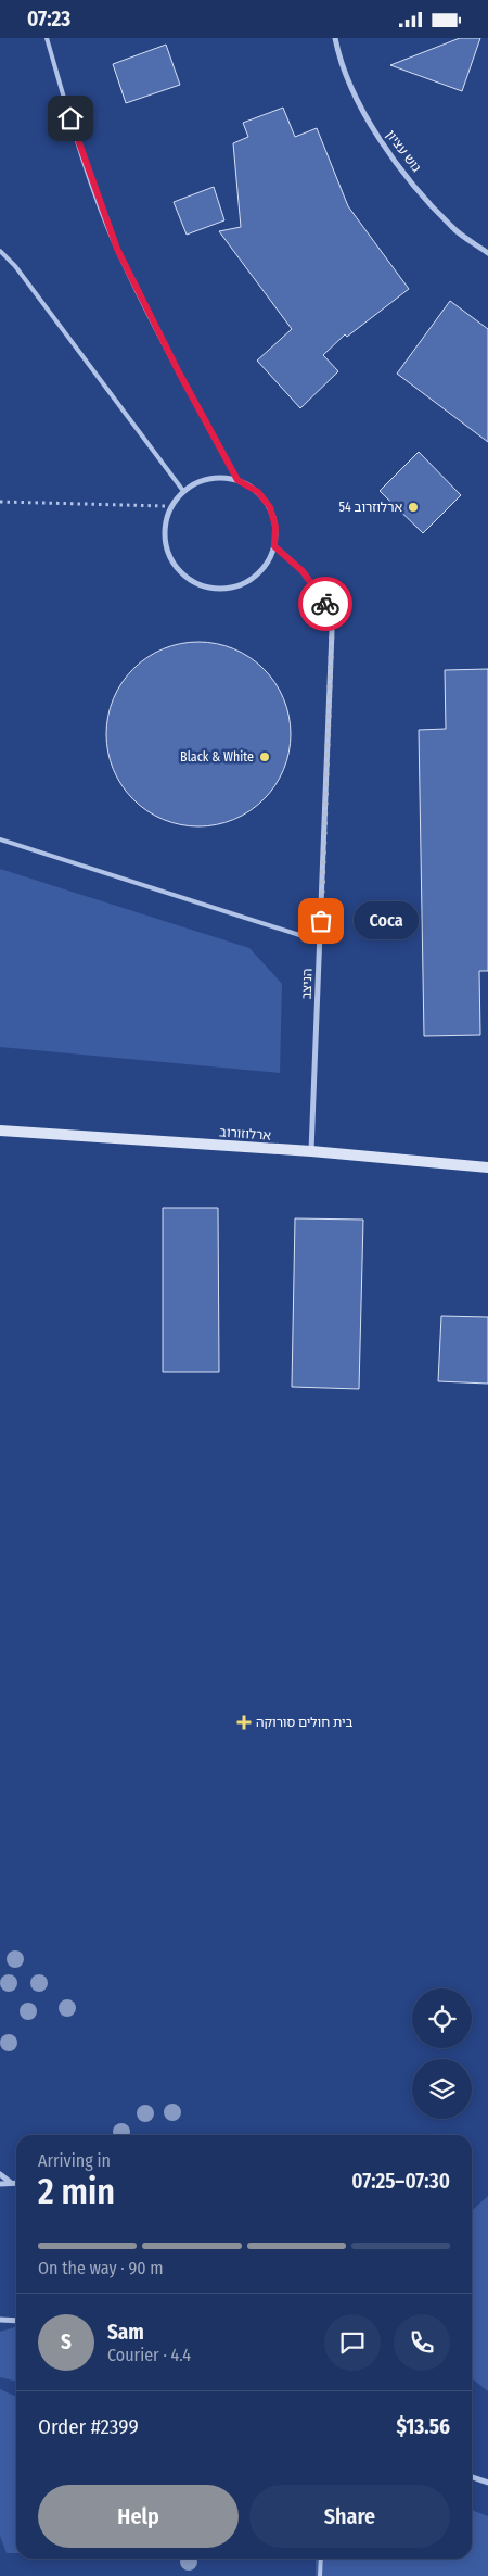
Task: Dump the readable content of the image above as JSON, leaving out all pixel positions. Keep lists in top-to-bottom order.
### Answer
{
  "streets": {
    "street": ["גוש עציון", "הניצב", "ארלוזורוב"]
  },
  "crossings": [
    ["הניצב", "ארלוזורוב"]
  ],
  "places": {
    "other": ["ארלוזרוב 54", "Black & White", "Coca"],
    "health": ["בית חולים סורוקה"]
  },
  "page": {
    "status": "07:23",
    "bubble": "Coca",
    "heading": ["2 min", "Arriving in", "07:25–07:30"],
    "panel": [
      "Sam",
      "Courier · 4.4",
      "Order #2399",
      "$13.56"
    ],
    "bar": "On the way · 90 m",
    "round": "S",
    "buttons": ["Help", "Share"]
  }
}
